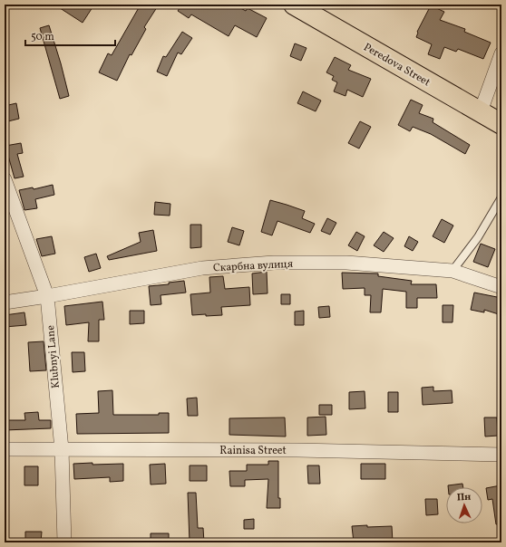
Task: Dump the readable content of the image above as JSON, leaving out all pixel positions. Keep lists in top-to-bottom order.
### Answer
{
  "streets": {
    "main road": ["Peredova Street"],
    "street": ["Скарбна вулиця", "Klubnyi Lane", "Rainisa Street"]
  },
  "crossings": [
    ["Скарбна вулиця", "Klubnyi Lane"],
    ["Klubnyi Lane", "Rainisa Street"]
  ],
  "scale_bar": "50 m",
  "north": "top"
}
